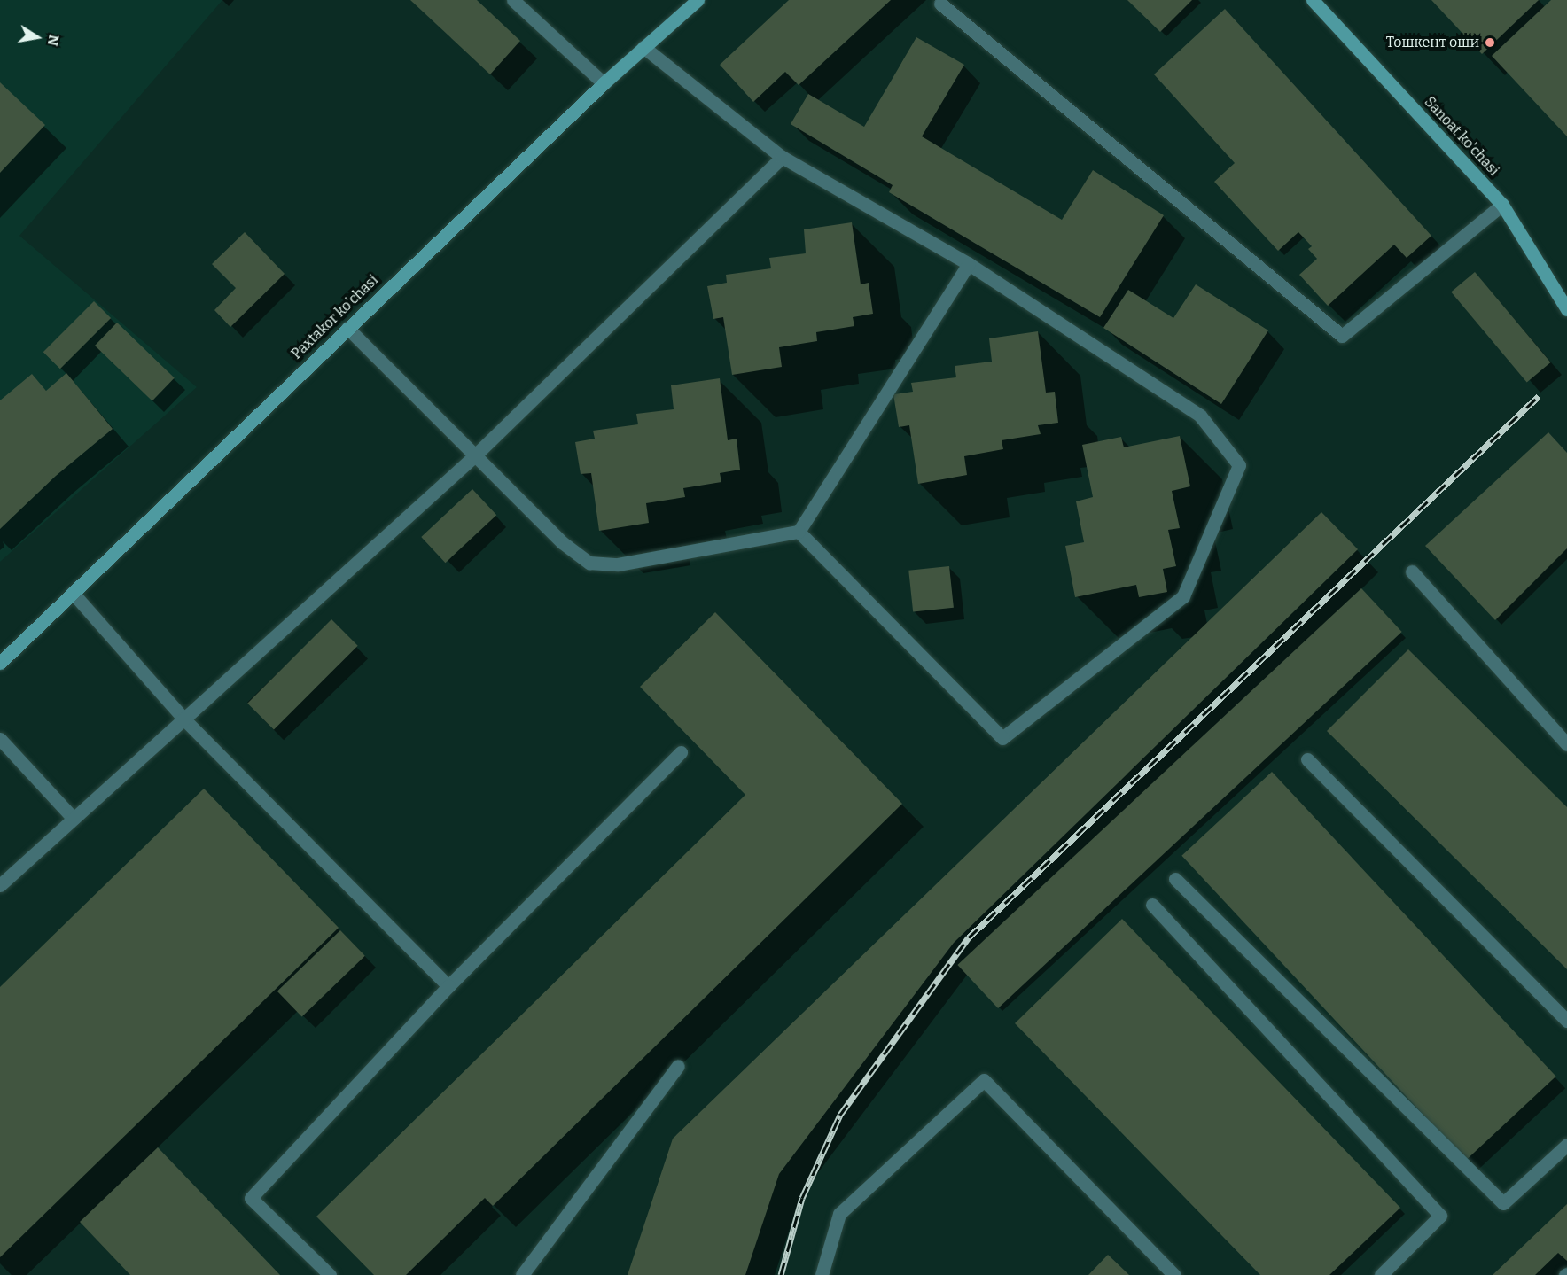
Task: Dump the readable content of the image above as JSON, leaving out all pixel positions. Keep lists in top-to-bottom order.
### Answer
{
  "streets": {
    "main road": ["Sanoat ko'chasi", "Paxtakor ko'chasi"]
  },
  "places": ["Тошкент оши"],
  "north": "right"
}
